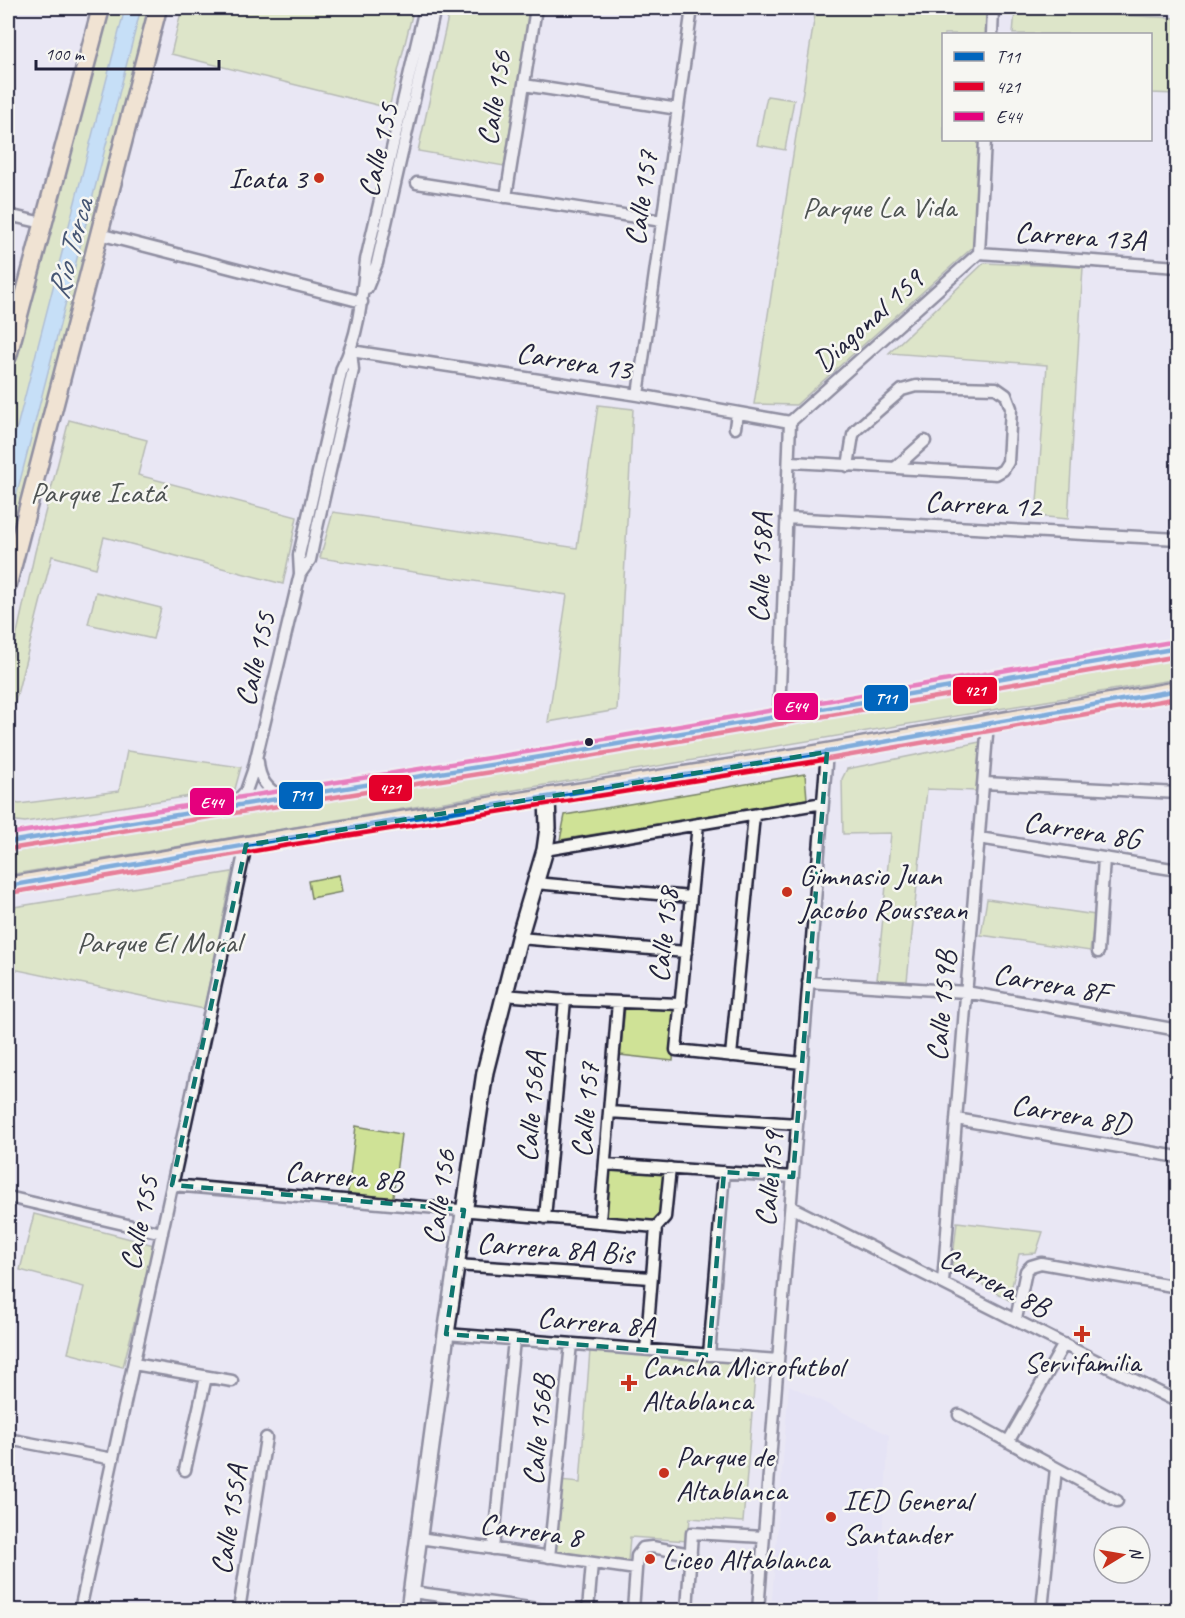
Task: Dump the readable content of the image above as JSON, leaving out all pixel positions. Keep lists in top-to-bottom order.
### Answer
{
  "streets": {
    "street": [
      "Calle 156",
      "Calle 155",
      "Calle 157",
      "Carrera 13A",
      "Diagonal 159",
      "Carrera 13",
      "Carrera 12",
      "Calle 158A",
      "Carrera 8G",
      "Calle 158",
      "Carrera 8F",
      "Calle 159B",
      "Calle 156A",
      "Carrera 8D",
      "Carrera 8B",
      "Calle 159",
      "Carrera 8A Bis",
      "Carrera 8A",
      "Calle 156B",
      "Calle 155A",
      "Carrera 8"
    ]
  },
  "crossings": [
    ["Calle 156", "Carrera 8B"],
    ["Calle 156", "Carrera 8A Bis"],
    ["Calle 156", "Carrera 8A"],
    ["Calle 156", "Carrera 8"],
    ["Calle 155", "Carrera 13"],
    ["Calle 155", "Carrera 8B"],
    ["Calle 157", "Carrera 13"],
    ["Calle 157", "Carrera 8B"],
    ["Carrera 13A", "Diagonal 159"],
    ["Diagonal 159", "Carrera 13"],
    ["Diagonal 159", "Calle 158A"],
    ["Carrera 13", "Calle 158A"],
    ["Carrera 12", "Calle 158A"],
    ["Carrera 8G", "Calle 159B"],
    ["Carrera 8F", "Calle 159B"],
    ["Carrera 8F", "Calle 159"],
    ["Calle 159B", "Carrera 8D"],
    ["Calle 159B", "Carrera 8B"],
    ["Calle 156A", "Carrera 8B"],
    ["Carrera 8B", "Calle 159"],
    ["Calle 159", "Carrera 8A"],
    ["Carrera 8A", "Calle 156B"],
    ["Calle 156B", "Carrera 8"]
  ],
  "water": ["Río Torca"],
  "parks": ["Parque La Vida", "Parque Icatá", "Parque El Moral"],
  "places": {
    "other": [
      "Icata 3",
      "Gimnasio Juan Jacobo Roussean",
      "Parque de Altablanca",
      "IED General Santander",
      "Liceo Altablanca"
    ],
    "health": ["Servifamilia", "Cancha Microfutbol Altablanca"]
  },
  "lines": ["transit line E44", "transit line T11", "transit line 421"],
  "legend": ["T11", "421", "E44"],
  "scale_bar": "100 m",
  "north": "right"
}
